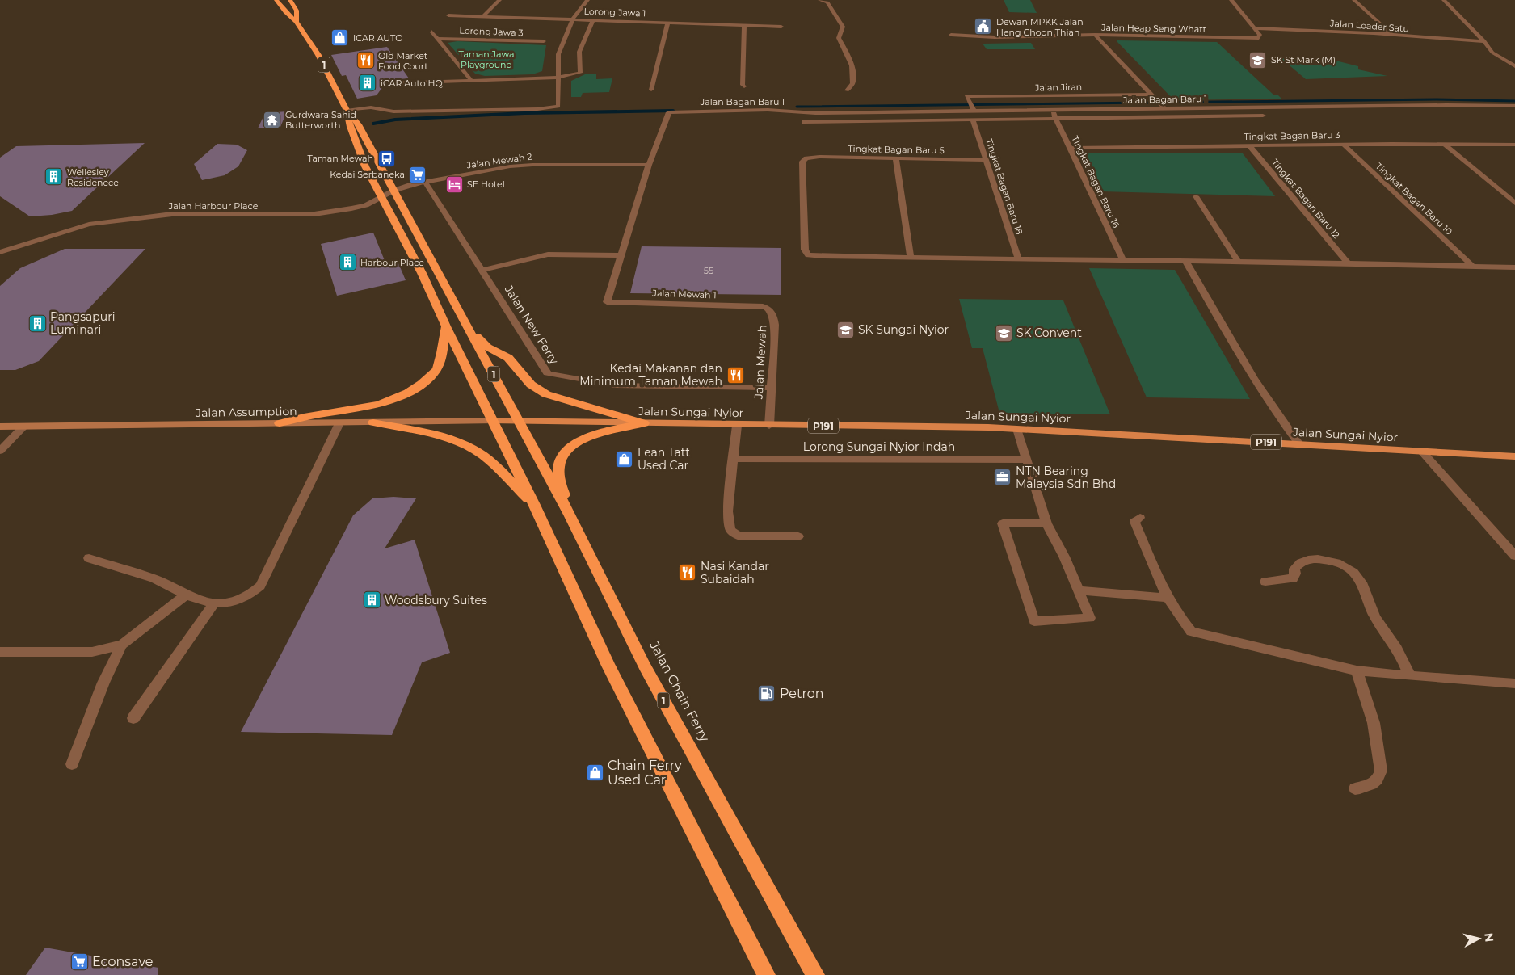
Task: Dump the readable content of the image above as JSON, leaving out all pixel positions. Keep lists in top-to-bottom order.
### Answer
{
  "streets": {
    "highway": ["1", "Jalan Chain Ferry"],
    "main road": ["Jalan Sungai Nyior", "P191"],
    "street": [
      "Lorong Jawa 1",
      "Jalan Loader Satu",
      "Jalan Heap Seng Whatt",
      "Lorong Jawa 3",
      "Jalan Jiran",
      "Jalan Bagan Baru 1",
      "Tingkat Bagan Baru 3",
      "Tingkat Bagan Baru 5",
      "Jalan Mewah 2",
      "Tingkat Bagan Baru 16",
      "Tingkat Bagan Baru 18",
      "Tingkat Bagan Baru 12",
      "Tingkat Bagan Baru 10",
      "Jalan Harbour Place",
      "Jalan Mewah 1",
      "Jalan New Ferry",
      "Jalan Mewah",
      "Jalan Assumption",
      "Lorong Sungai Nyior Indah"
    ]
  },
  "crossings": [
    ["Jalan Loader Satu", "Jalan Heap Seng Whatt"],
    ["1", "Jalan Mewah 2"],
    ["1", "Jalan Harbour Place"],
    ["1", "Jalan Assumption"],
    ["1", "Jalan Sungai Nyior"],
    ["1", "P191"],
    ["1", "Jalan Chain Ferry"],
    ["Jalan Jiran", "Jalan Bagan Baru 1"],
    ["Jalan Bagan Baru 1", "Jalan Mewah 2"],
    ["Jalan Bagan Baru 1", "Tingkat Bagan Baru 16"],
    ["Jalan Bagan Baru 1", "Tingkat Bagan Baru 18"],
    ["Tingkat Bagan Baru 3", "Tingkat Bagan Baru 16"],
    ["Tingkat Bagan Baru 3", "Tingkat Bagan Baru 12"],
    ["Tingkat Bagan Baru 3", "Tingkat Bagan Baru 10"],
    ["Tingkat Bagan Baru 5", "Tingkat Bagan Baru 18"],
    ["Jalan Mewah 2", "Jalan Harbour Place"],
    ["Jalan Mewah 2", "Jalan New Ferry"],
    ["Jalan Mewah 1", "Jalan Mewah"],
    ["Jalan New Ferry", "Jalan Mewah"],
    ["Jalan Mewah", "Jalan Sungai Nyior"],
    ["Jalan Assumption", "P191"],
    ["Jalan Sungai Nyior", "P191"],
    ["Jalan Sungai Nyior", "Jalan Chain Ferry"],
    ["P191", "Jalan Chain Ferry"]
  ],
  "parks": ["Taman Jawa Playground"],
  "places": {
    "public building": ["Dewan MPKK Jalan Heng Choon Thian"],
    "shop": ["ICAR AUTO", "Lean Tatt Used Car", "Chain Ferry Used Car"],
    "school or university": ["SK St Mark (M)", "SK Sungai Nyior", "SK Convent"],
    "restaurant": ["Old Market Food Court", "Kedai Makanan dan Minimum Taman Mewah", "Nasi Kandar Subaidah"],
    "building": [
      "iCAR Auto HQ",
      "Wellesley Residenece",
      "Harbour Place",
      "Pangsapuri Luminari",
      "Woodsbury Suites"
    ],
    "temple": ["Gurdwara Sahid Butterworth"],
    "bus stop": ["Taman Mewah"],
    "supermarket": ["Kedai Serbaneka", "Econsave"],
    "hotel": ["SE Hotel"],
    "office": ["NTN Bearing Malaysia Sdn Bhd"],
    "fuel station": ["Petron"]
  },
  "house_numbers": ["55"],
  "north": "right"
}
